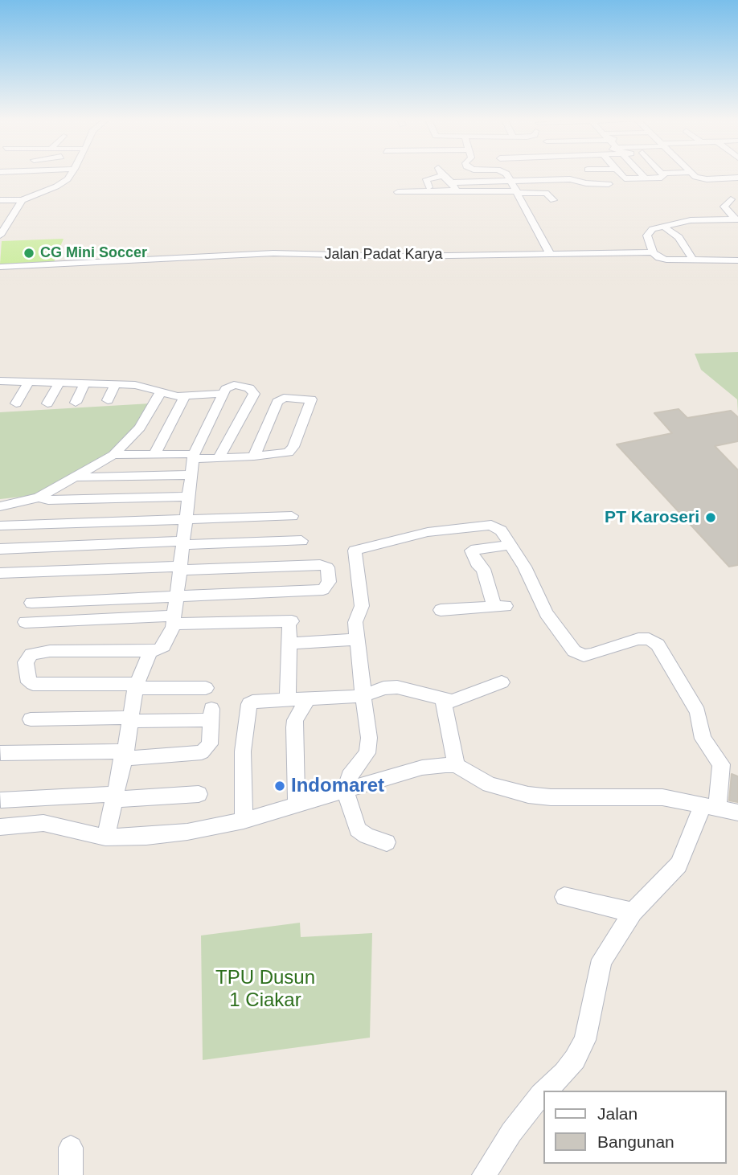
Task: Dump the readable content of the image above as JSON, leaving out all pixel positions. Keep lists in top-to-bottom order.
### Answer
{
  "streets": {
    "street": ["Jalan Padat Karya"]
  },
  "parks": ["TPU Dusun 1 Ciakar"],
  "places": ["CG Mini Soccer", "PT Karoseri", "Indomaret"],
  "legend": ["Jalan", "Bangunan"]
}
